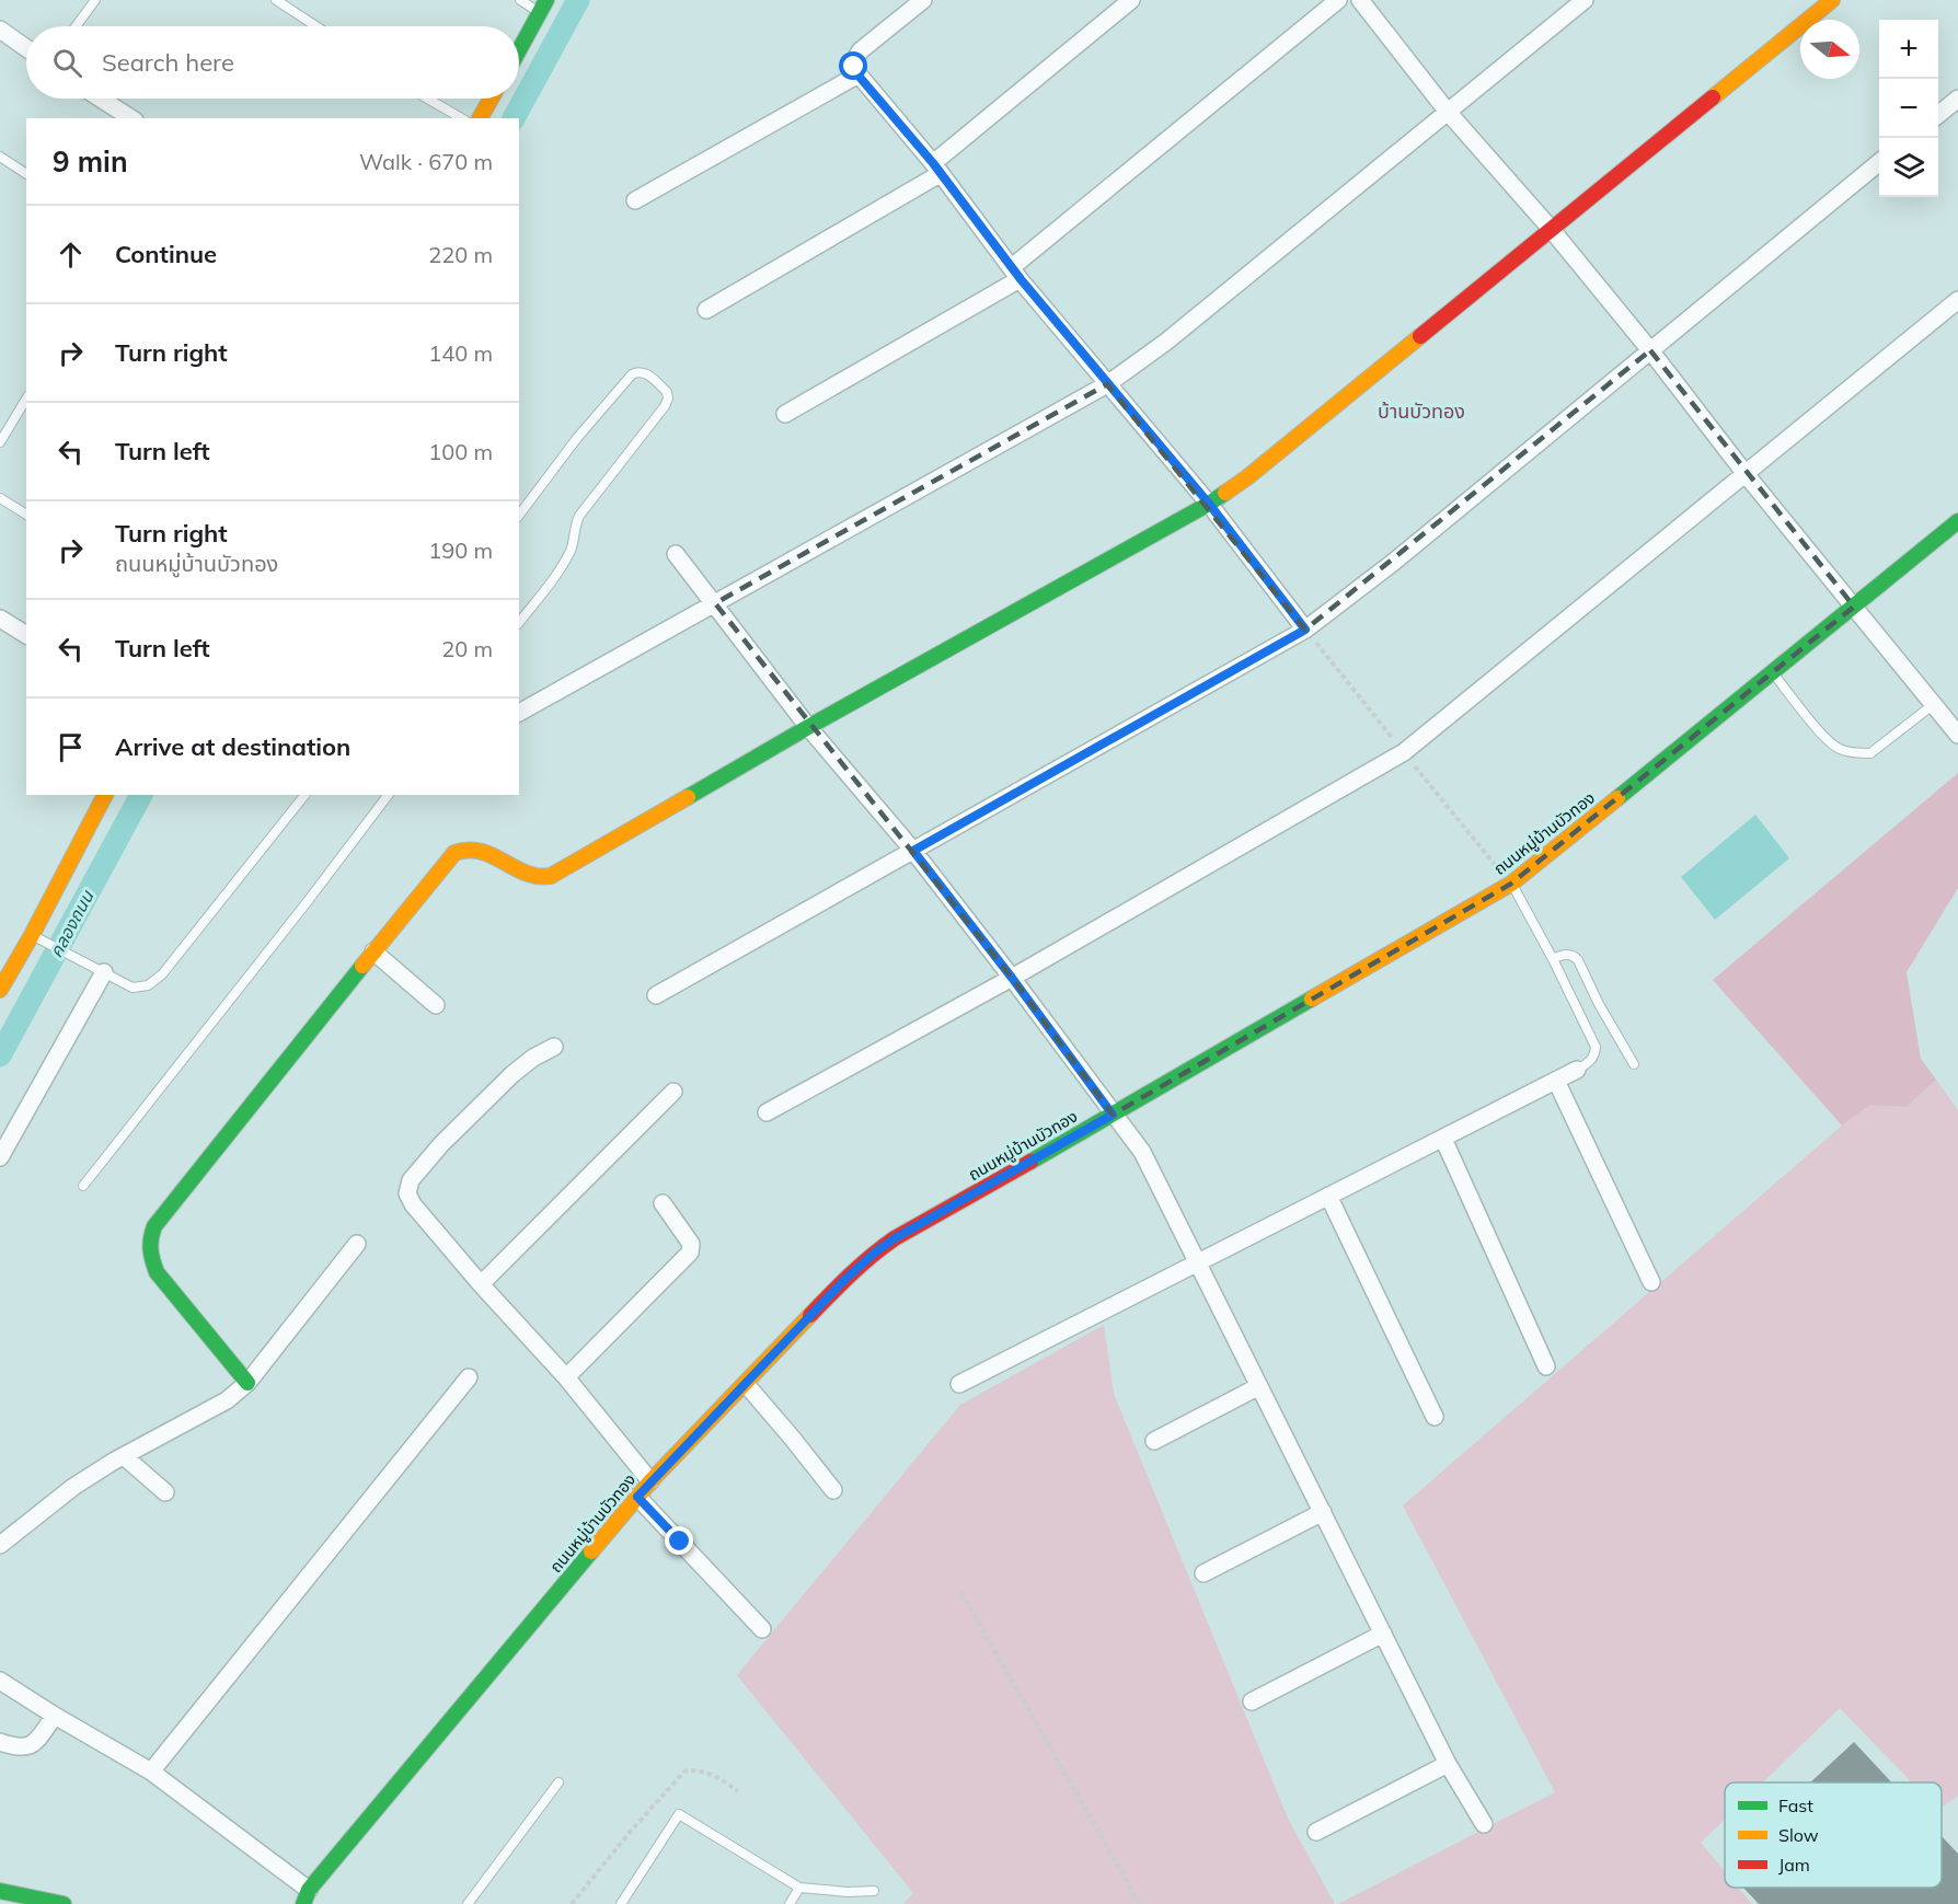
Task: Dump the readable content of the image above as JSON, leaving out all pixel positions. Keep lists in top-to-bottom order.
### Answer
{
  "streets": {
    "street": ["ถนนหมู่บ้านบัวทอง"]
  },
  "districts": ["บ้านบัวทอง"],
  "water": ["คลองถนน"],
  "legend": ["Fast", "Slow", "Jam"],
  "north": "right",
  "page": {
    "map_buttons": ["+", "−"],
    "search": "Search here",
    "heading": ["9 min", "Walk · 670 m"],
    "list": [
      ["Continue", "220 m"],
      ["Turn right", "140 m"],
      ["Turn left", "100 m"],
      ["Turn right", "ถนนหมู่บ้านบัวทอง", "190 m"],
      ["Turn left", "20 m"],
      "Arrive at destination"
    ]
  }
}
